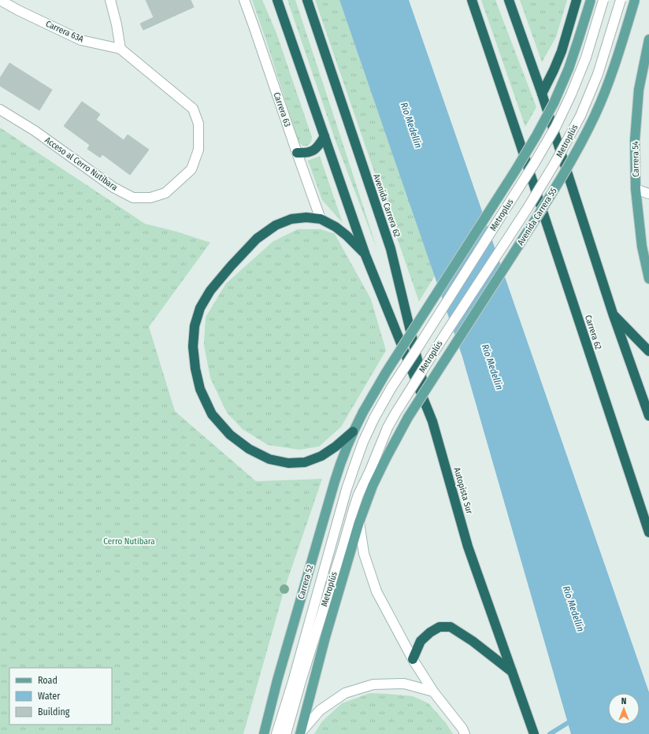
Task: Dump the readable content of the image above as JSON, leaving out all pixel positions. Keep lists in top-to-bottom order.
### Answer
{
  "streets": {
    "highway": ["Avenida Carrera 62", "Carrera 62", "Autopista Sur"],
    "main road": ["Carrera 54", "Avenida Carrera 55", "Carrera 52"],
    "street": [
      "Carrera 63A",
      "Carrera 63",
      "Metroplús",
      "Acceso al Cerro Nutibara",
      "Metroplus"
    ]
  },
  "crossings": [
    ["Carrera 63A", "Acceso al Cerro Nutibara"],
    ["Metroplús", "Metroplus"],
    ["Avenida Carrera 62", "Autopista Sur"]
  ],
  "water": ["Río Medellín"],
  "parks": ["Cerro Nutibara"],
  "legend": ["Road", "Water", "Building"],
  "north": "top"
}
